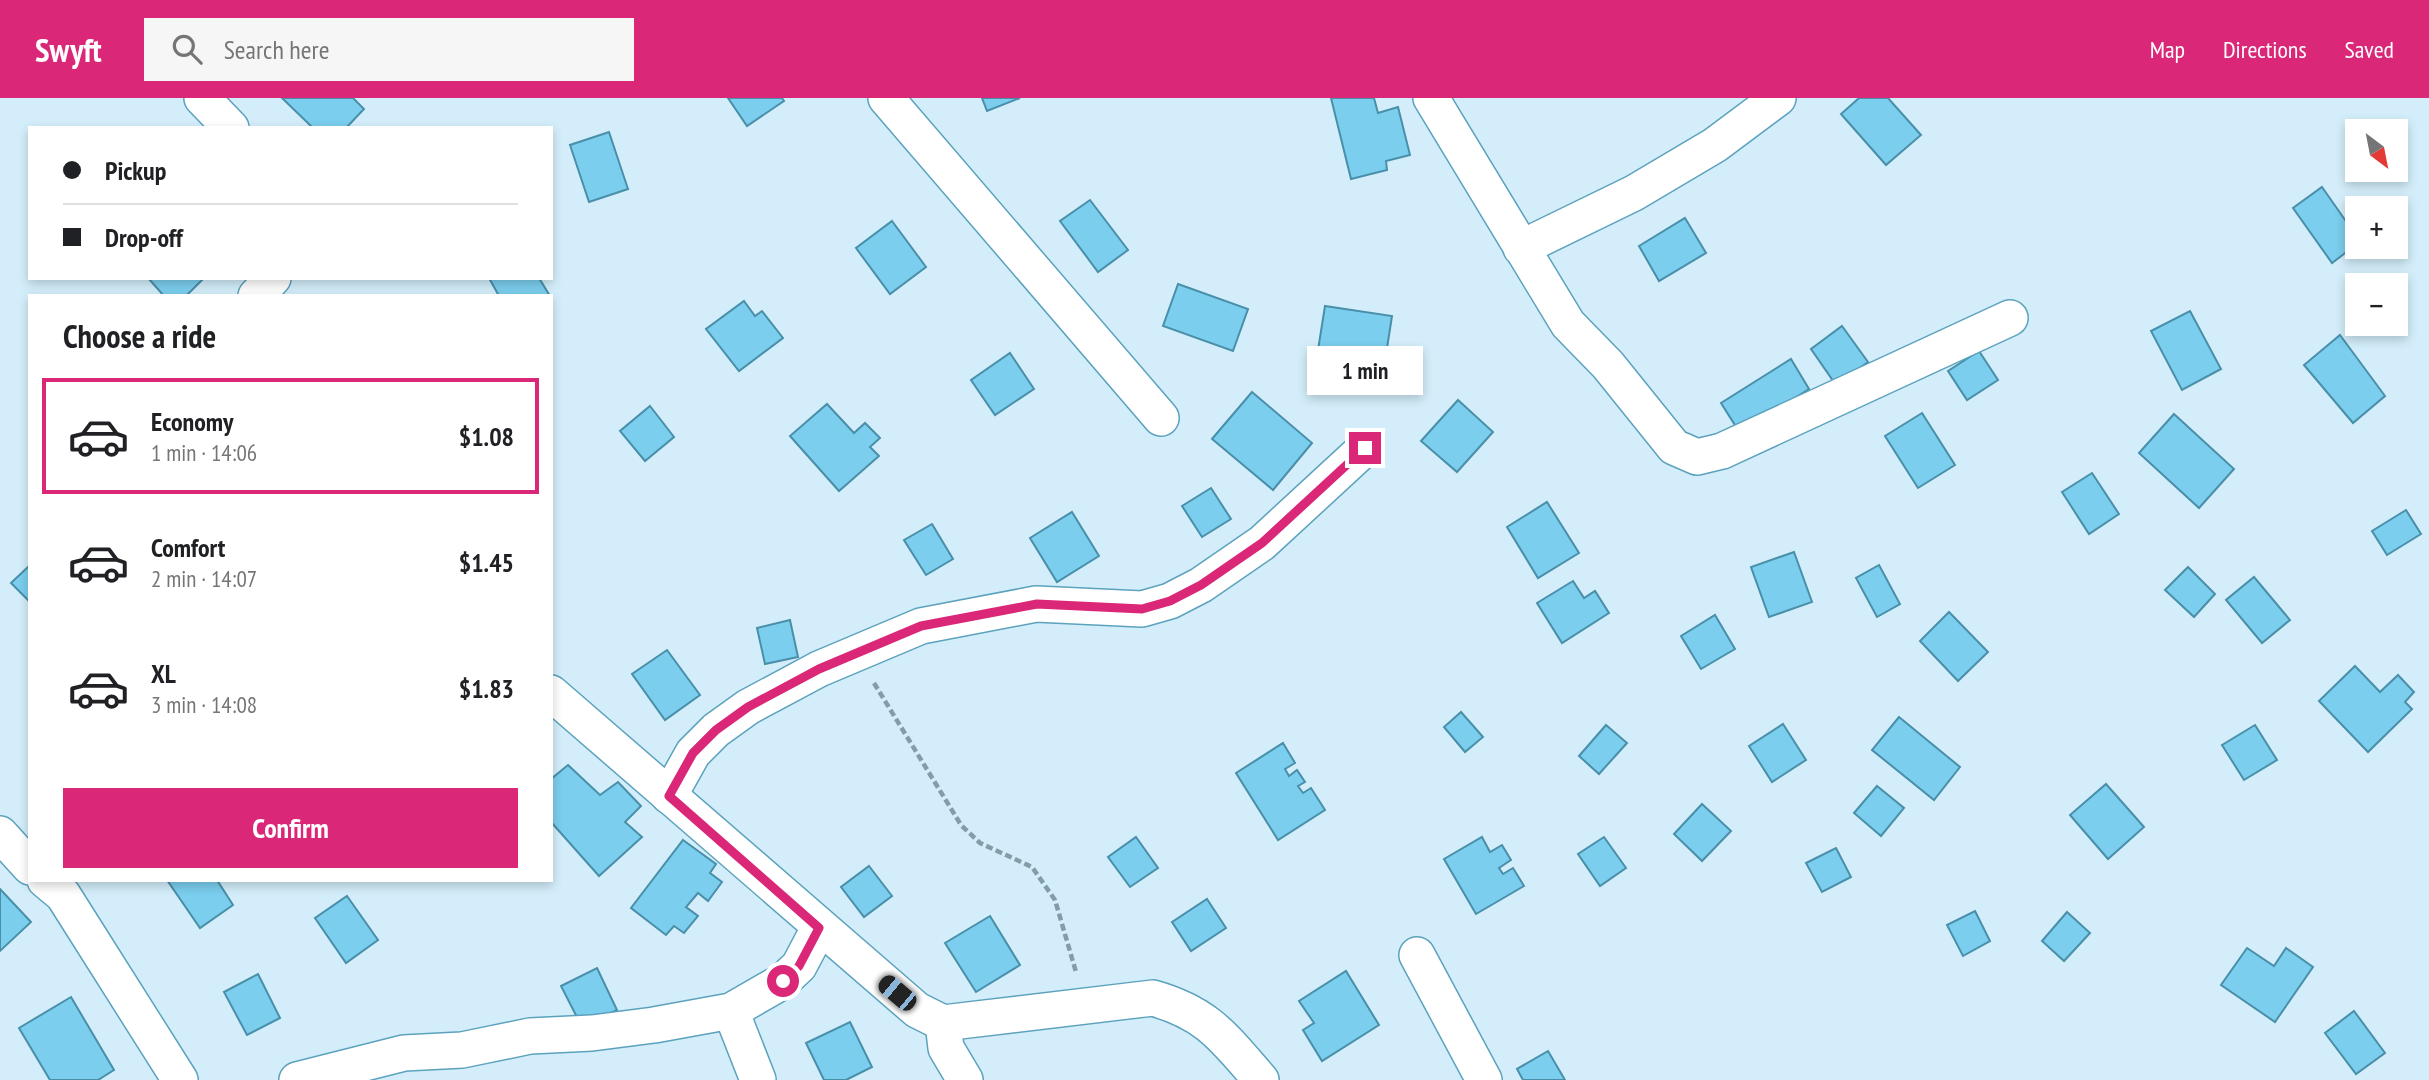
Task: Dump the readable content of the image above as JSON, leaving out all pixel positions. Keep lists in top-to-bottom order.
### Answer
{
  "north": "bottom right",
  "page": {
    "header": "Swyft",
    "search": "Search here",
    "nav": ["Map", "Directions", "Saved"],
    "map_buttons": ["+", "−"],
    "banner": ["Pickup", "Drop-off"],
    "heading": "Choose a ride",
    "bubble": "1 min",
    "list": [
      {
        "name": "Economy",
        "note": "1 min · 14:06",
        "value": "$1.08"
      },
      {
        "name": "Comfort",
        "note": "2 min · 14:07",
        "value": "$1.45"
      },
      {
        "name": "XL",
        "note": "3 min · 14:08",
        "value": "$1.83"
      }
    ],
    "buttons": "Confirm"
  }
}
